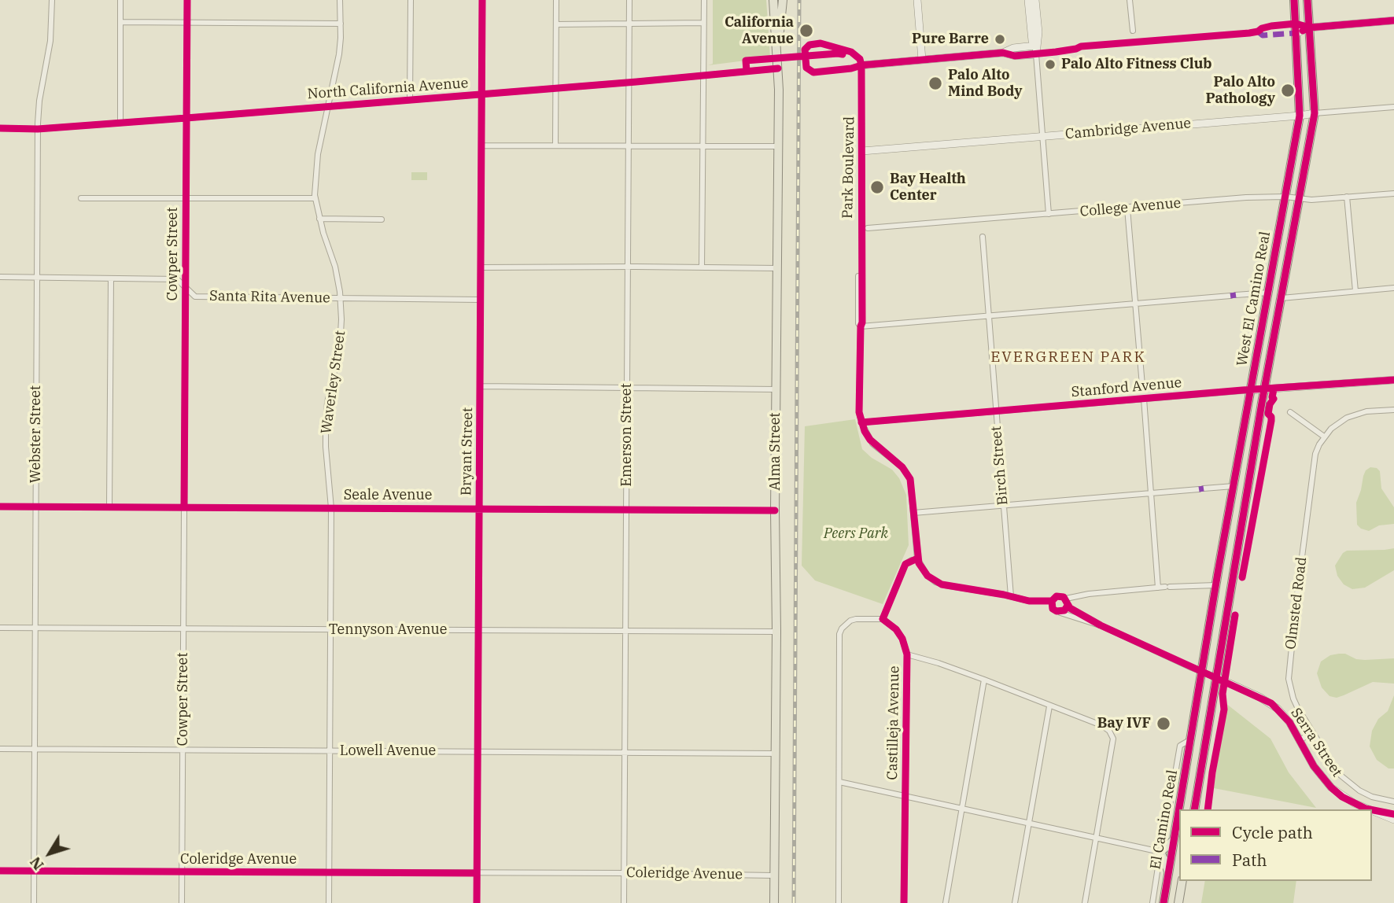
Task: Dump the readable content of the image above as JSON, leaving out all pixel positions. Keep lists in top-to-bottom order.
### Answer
{
  "streets": {
    "main road": ["West El Camino Real", "Alma Street", "El Camino Real"],
    "street": [
      "North California Avenue",
      "Cambridge Avenue",
      "Park Boulevard",
      "College Avenue",
      "Cowper Street",
      "Santa Rita Avenue",
      "Waverley Street",
      "Stanford Avenue",
      "Webster Street",
      "Emerson Street",
      "Bryant Street",
      "Birch Street",
      "Seale Avenue",
      "Olmsted Road",
      "Tennyson Avenue",
      "Castilleja Avenue",
      "Serra Street",
      "Lowell Avenue",
      "Coleridge Avenue"
    ]
  },
  "crossings": [
    ["North California Avenue", "Cowper Street"],
    ["North California Avenue", "Waverley Street"],
    ["North California Avenue", "Webster Street"],
    ["North California Avenue", "Emerson Street"],
    ["North California Avenue", "Bryant Street"],
    ["North California Avenue", "Alma Street"],
    ["Cambridge Avenue", "Park Boulevard"],
    ["Cambridge Avenue", "West El Camino Real"],
    ["Park Boulevard", "Stanford Avenue"],
    ["Park Boulevard", "Birch Street"],
    ["College Avenue", "West El Camino Real"],
    ["Cowper Street", "Santa Rita Avenue"],
    ["Cowper Street", "Seale Avenue"],
    ["Cowper Street", "Tennyson Avenue"],
    ["Cowper Street", "Lowell Avenue"],
    ["Cowper Street", "Coleridge Avenue"],
    ["Santa Rita Avenue", "Waverley Street"],
    ["Santa Rita Avenue", "Webster Street"],
    ["Santa Rita Avenue", "Bryant Street"],
    ["West El Camino Real", "Stanford Avenue"],
    ["West El Camino Real", "El Camino Real"],
    ["Waverley Street", "Seale Avenue"],
    ["Waverley Street", "Tennyson Avenue"],
    ["Waverley Street", "Lowell Avenue"],
    ["Waverley Street", "Coleridge Avenue"],
    ["Stanford Avenue", "Birch Street"],
    ["Webster Street", "Seale Avenue"],
    ["Webster Street", "Tennyson Avenue"],
    ["Webster Street", "Lowell Avenue"],
    ["Webster Street", "Coleridge Avenue"],
    ["Emerson Street", "Seale Avenue"],
    ["Emerson Street", "Tennyson Avenue"],
    ["Emerson Street", "Lowell Avenue"],
    ["Emerson Street", "Coleridge Avenue"],
    ["Bryant Street", "Seale Avenue"],
    ["Bryant Street", "Tennyson Avenue"],
    ["Bryant Street", "Lowell Avenue"],
    ["Bryant Street", "Coleridge Avenue"],
    ["Alma Street", "Seale Avenue"],
    ["Alma Street", "Tennyson Avenue"],
    ["Alma Street", "Lowell Avenue"],
    ["Alma Street", "Coleridge Avenue"],
    ["Serra Street", "El Camino Real"]
  ],
  "districts": ["EVERGREEN PARK"],
  "parks": ["Peers Park"],
  "places": [
    "California Avenue",
    "Pure Barre",
    "Palo Alto Fitness Club",
    "Palo Alto Mind Body",
    "Palo Alto Pathology",
    "Bay Health Center",
    "Bay IVF"
  ],
  "legend": ["Cycle path", "Path"],
  "north": "bottom left"
}
